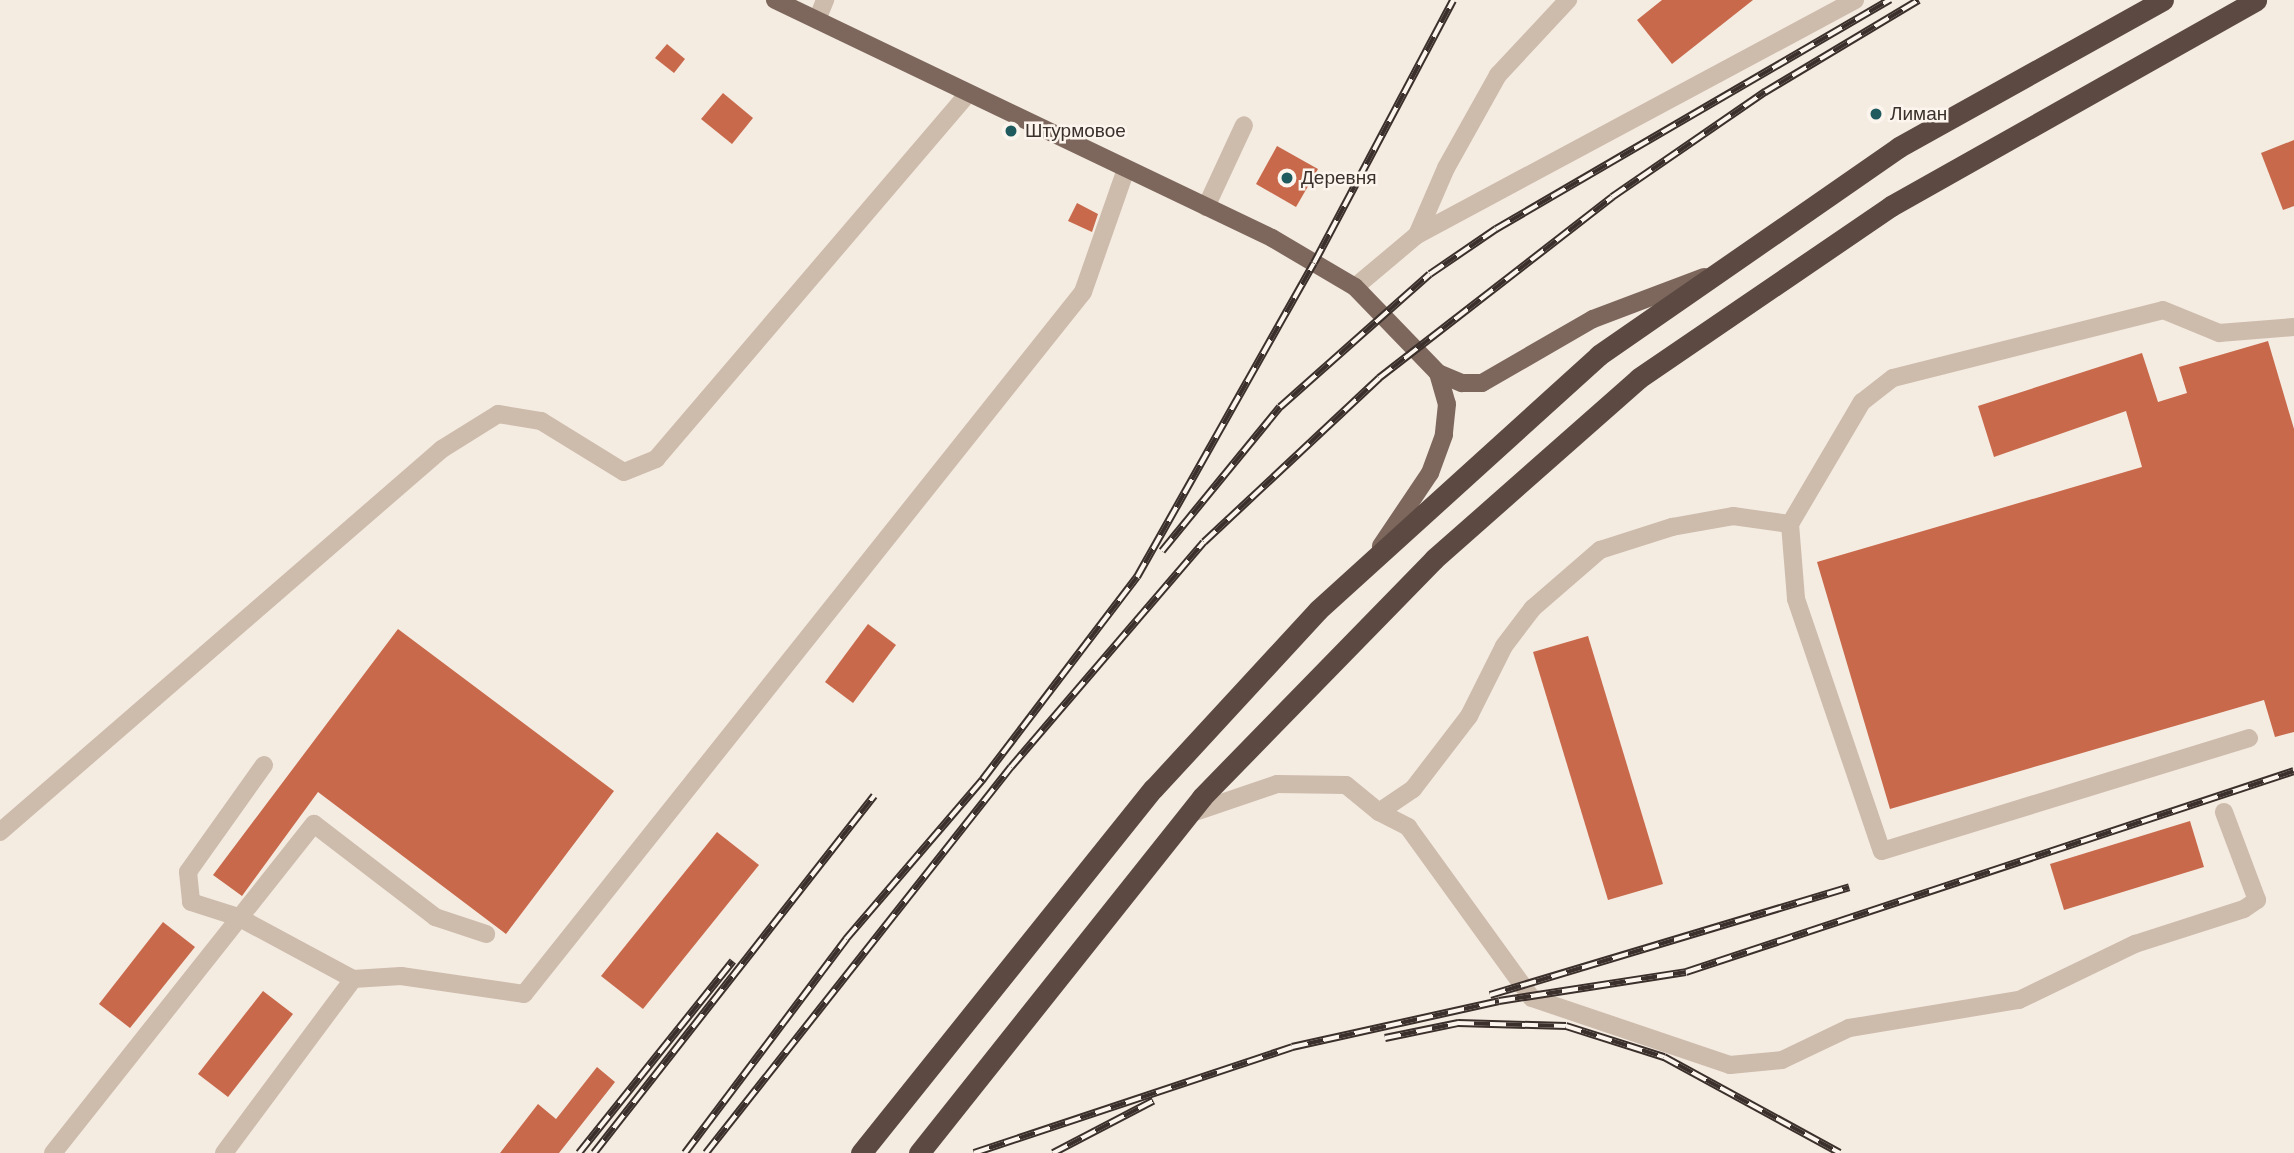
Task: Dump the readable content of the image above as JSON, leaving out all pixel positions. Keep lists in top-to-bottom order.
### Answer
{
  "places": ["Лиман", "Штурмовое", "Деревня"]
}
